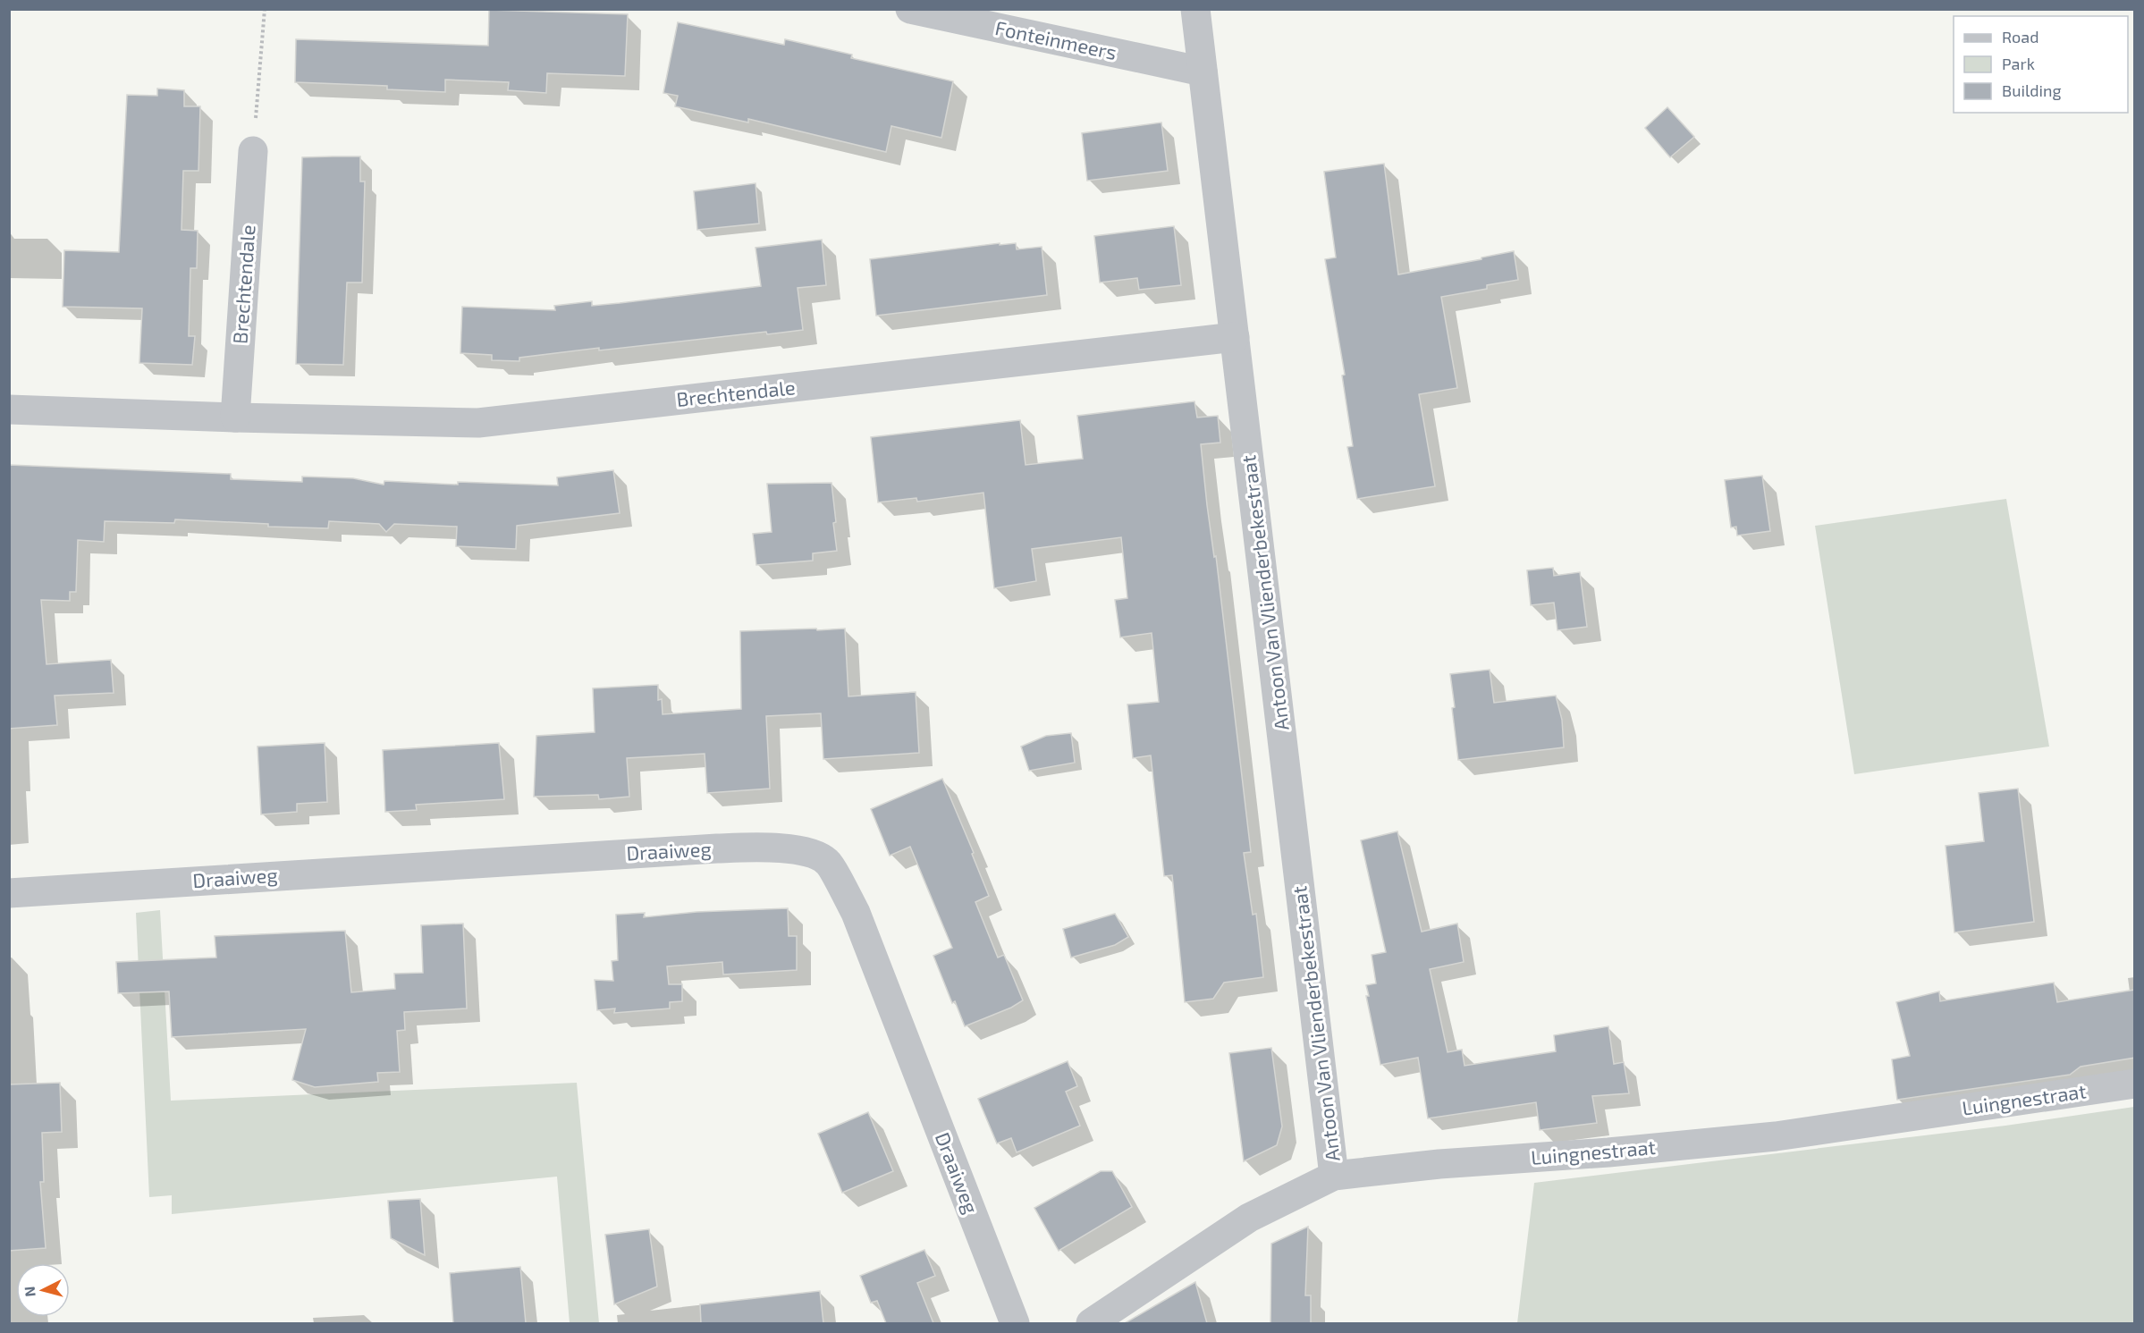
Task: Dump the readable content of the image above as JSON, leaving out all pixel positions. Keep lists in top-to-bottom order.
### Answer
{
  "streets": {
    "street": [
      "Fonteinmeers",
      "Brechtendale",
      "Antoon Van Vlienderbekestraat",
      "Draaiweg",
      "Luingnestraat"
    ]
  },
  "crossings": [
    ["Fonteinmeers", "Antoon Van Vlienderbekestraat"],
    ["Brechtendale", "Antoon Van Vlienderbekestraat"],
    ["Antoon Van Vlienderbekestraat", "Luingnestraat"]
  ],
  "legend": ["Road", "Park", "Building"],
  "north": "left"
}
